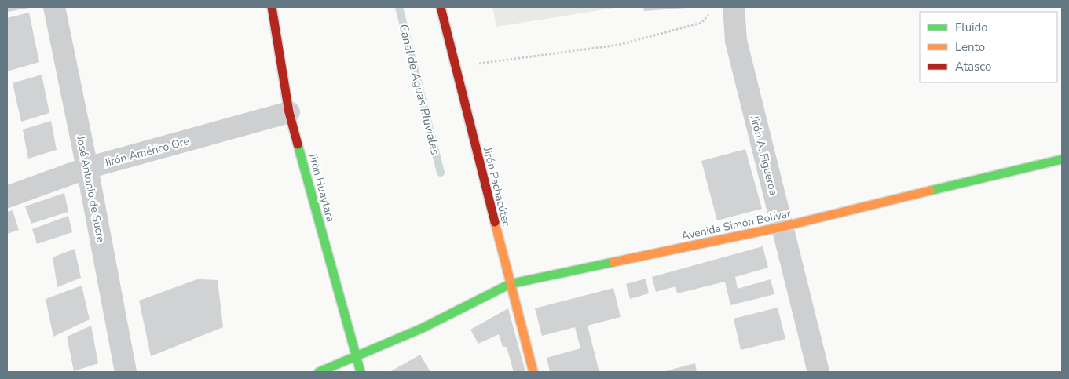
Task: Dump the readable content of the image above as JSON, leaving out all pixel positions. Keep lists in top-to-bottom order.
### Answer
{
  "streets": {
    "street": [
      "Jirón Américo Ore",
      "Jirón A. Figueroa",
      "Jirón Pachacútec",
      "Jirón Huaytara",
      "José Antonio de Sucre",
      "Avenida Simón Bolívar"
    ]
  },
  "crossings": [
    ["Jirón Américo Ore", "Jirón Huaytara"],
    ["Jirón Américo Ore", "José Antonio de Sucre"],
    ["Jirón A. Figueroa", "Avenida Simón Bolívar"],
    ["Jirón Pachacútec", "Avenida Simón Bolívar"],
    ["Jirón Huaytara", "Avenida Simón Bolívar"]
  ],
  "water": ["Canal de Aguas Pluviales"],
  "legend": ["Fluido", "Lento", "Atasco"]
}
